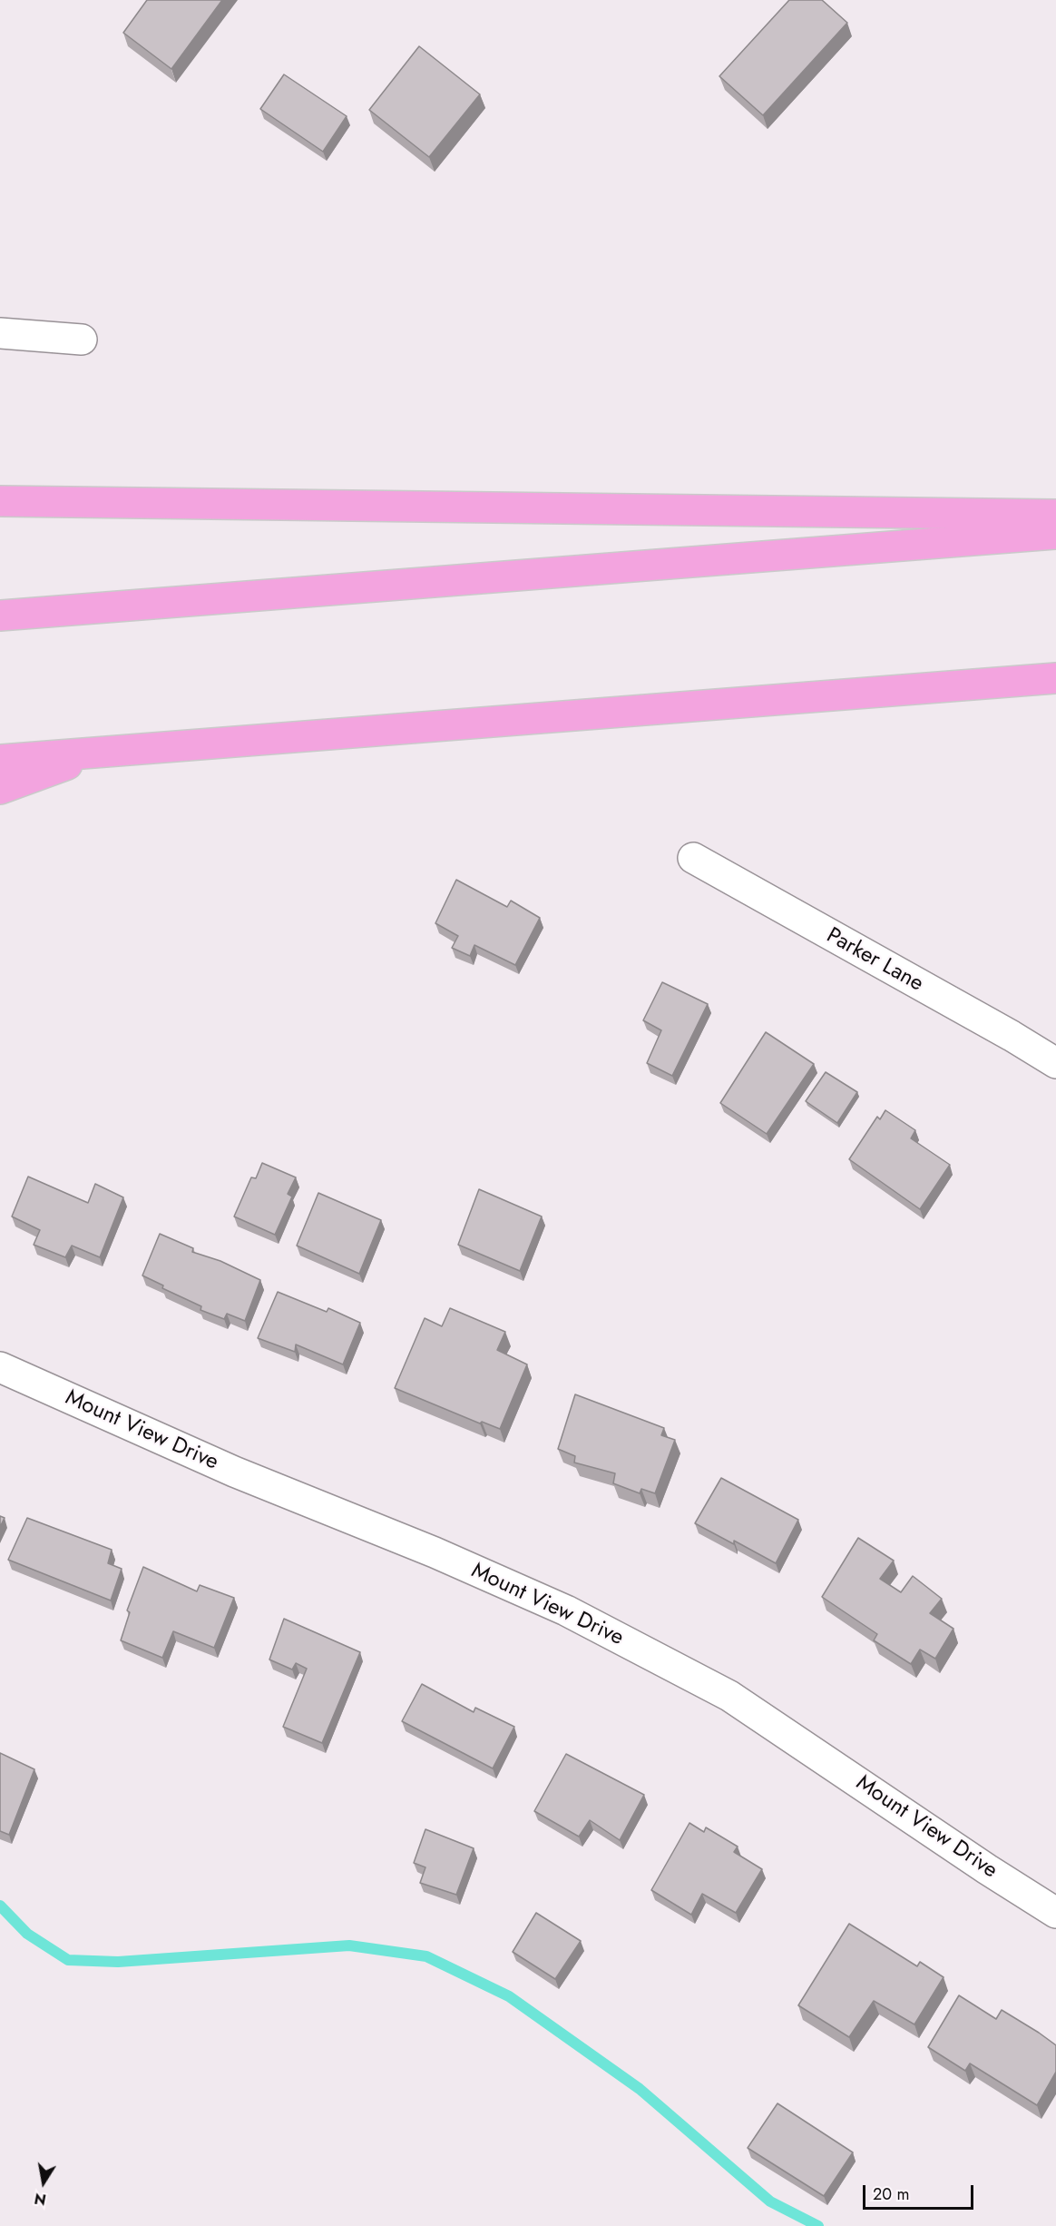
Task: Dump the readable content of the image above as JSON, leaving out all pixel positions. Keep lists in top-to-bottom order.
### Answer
{
  "streets": {
    "street": ["Parker Lane", "Mount View Drive"]
  },
  "scale_bar": "20 m",
  "north": "bottom"
}
